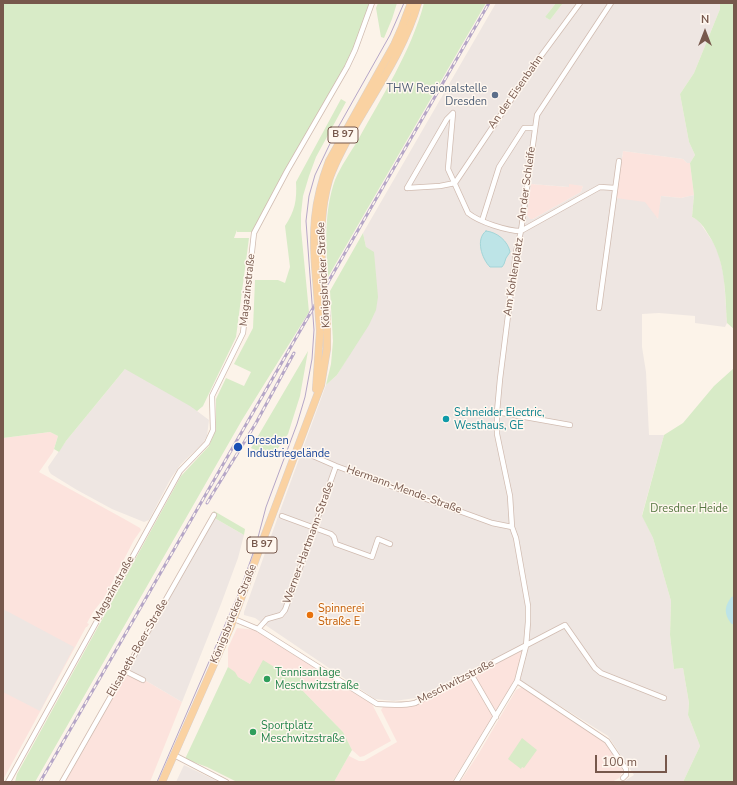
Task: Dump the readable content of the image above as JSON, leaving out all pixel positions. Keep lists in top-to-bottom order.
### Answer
{
  "streets": {
    "main road": ["B 97", "Königsbrücker Straße"],
    "street": [
      "An der Eisenbahn",
      "An der Schleife",
      "Am Kohlenplatz",
      "Magazinstraße",
      "Hermann-Mende-Straße",
      "Werner-Hartmann-Straße",
      "Elisabeth-Boer-Straße",
      "Meschwitzstraße"
    ]
  },
  "crossings": [
    ["An der Eisenbahn", "Am Kohlenplatz"],
    ["An der Schleife", "Am Kohlenplatz"],
    ["Königsbrücker Straße", "Hermann-Mende-Straße"],
    ["Königsbrücker Straße", "Meschwitzstraße"],
    ["Am Kohlenplatz", "Hermann-Mende-Straße"],
    ["Am Kohlenplatz", "Meschwitzstraße"],
    ["Hermann-Mende-Straße", "Werner-Hartmann-Straße"],
    ["Werner-Hartmann-Straße", "Meschwitzstraße"]
  ],
  "parks": ["Dresdner Heide"],
  "places": [
    "THW Regionalstelle Dresden",
    "Schneider Electric, Westhaus, GE",
    "Dresden Industriegelände",
    "Spinnerei Straße E",
    "Tennisanlage Meschwitzstraße",
    "Sportplatz Meschwitzstraße"
  ],
  "scale_bar": "100 m",
  "north": "top"
}
